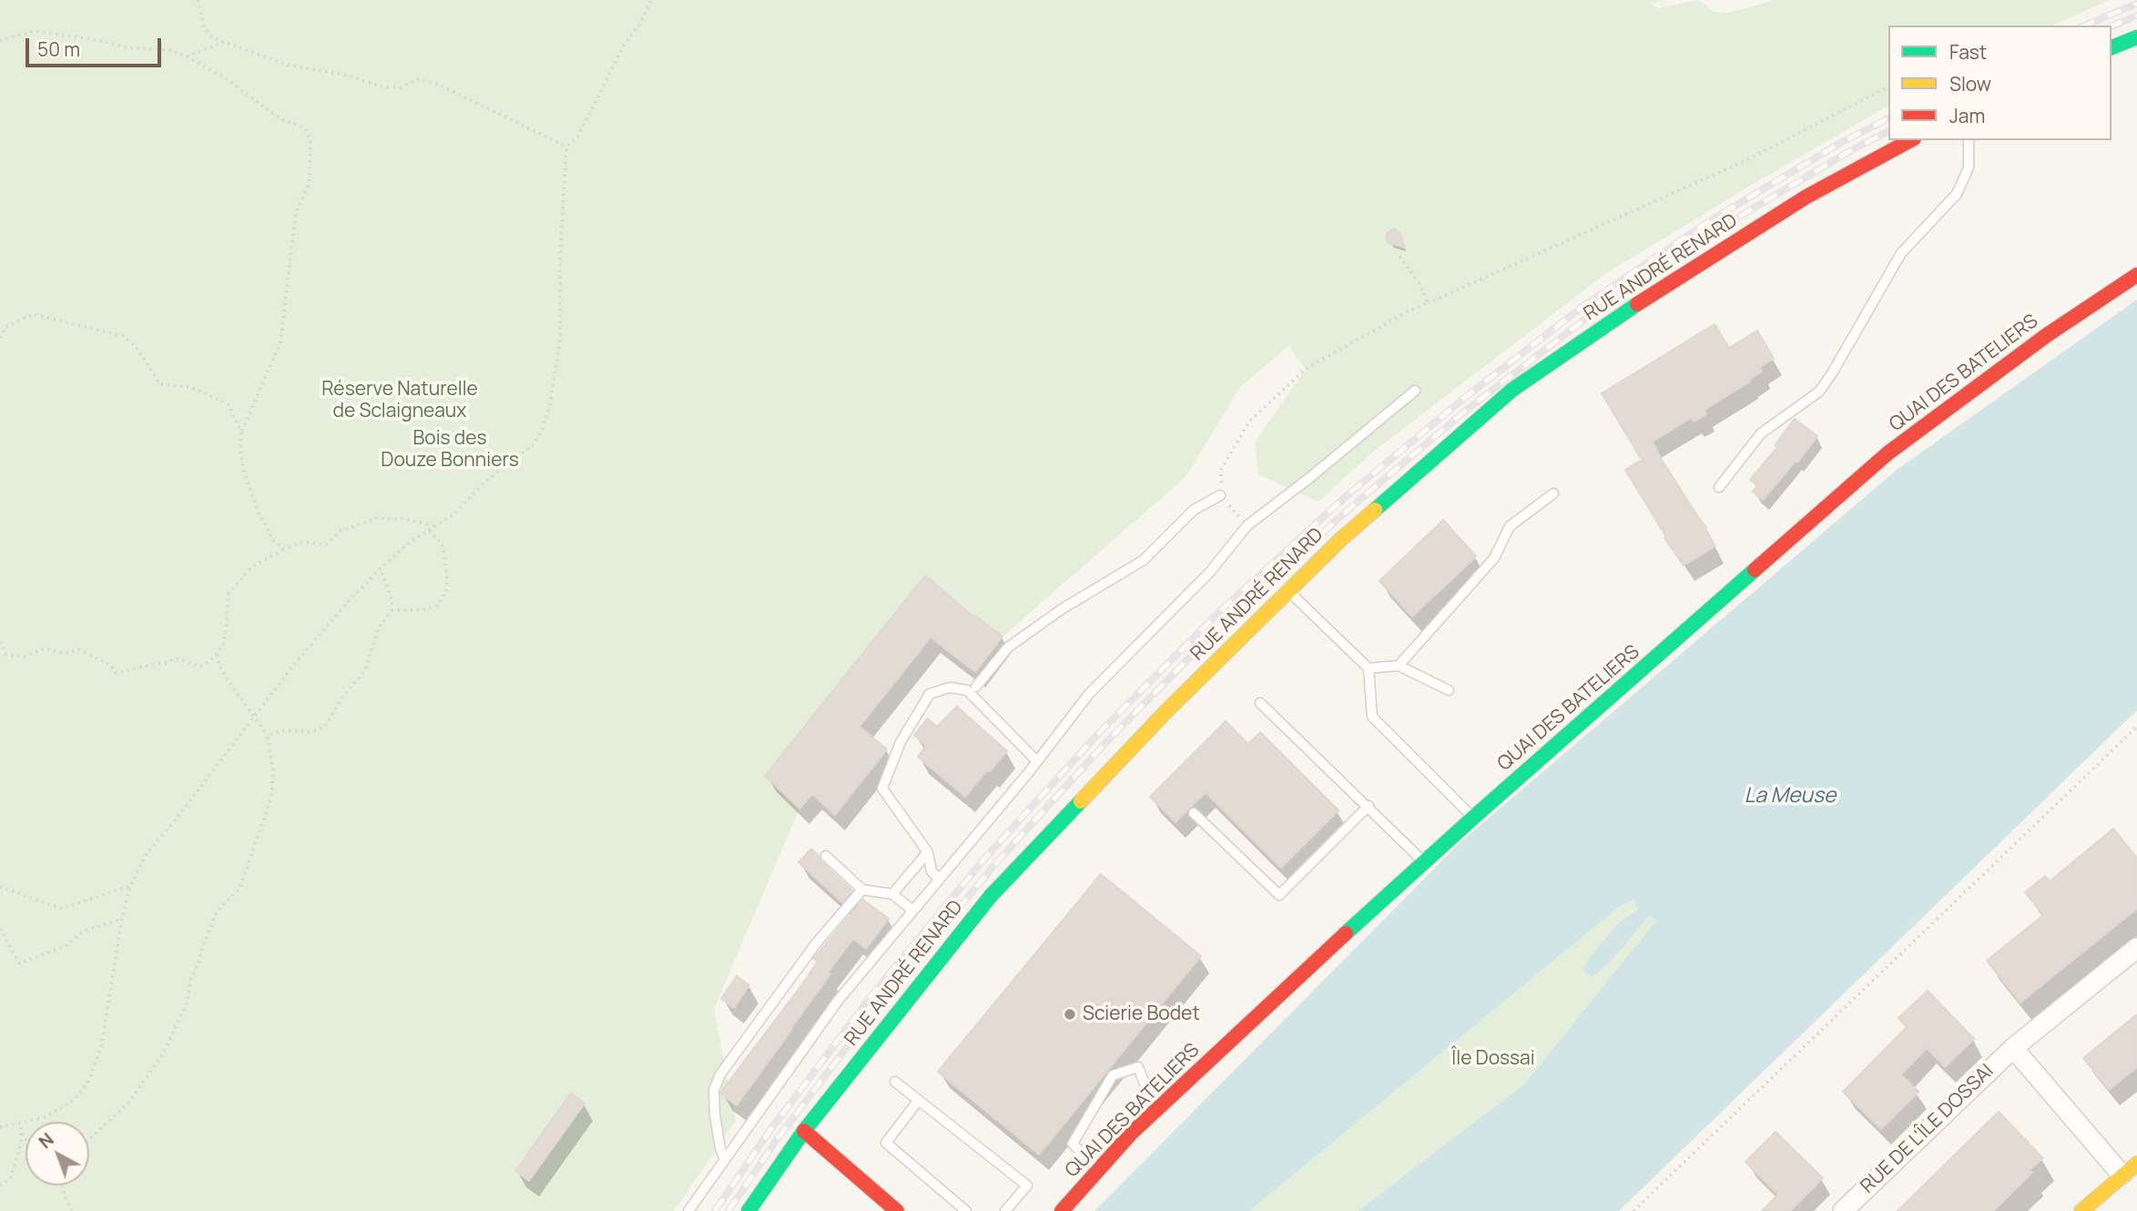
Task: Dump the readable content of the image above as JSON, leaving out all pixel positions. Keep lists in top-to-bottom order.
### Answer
{
  "streets": {
    "street": ["RUE ANDRÉ RENARD", "QUAI DES BATELIERS", "RUE DE L'ÎLE DOSSAI"]
  },
  "water": ["La Meuse"],
  "parks": ["Réserve Naturelle de Sclaigneaux", "Bois des Douze Bonniers", "Île Dossai"],
  "places": ["Scierie Bodet"],
  "legend": ["Fast", "Slow", "Jam"],
  "scale_bar": "50 m",
  "north": "top left"
}
